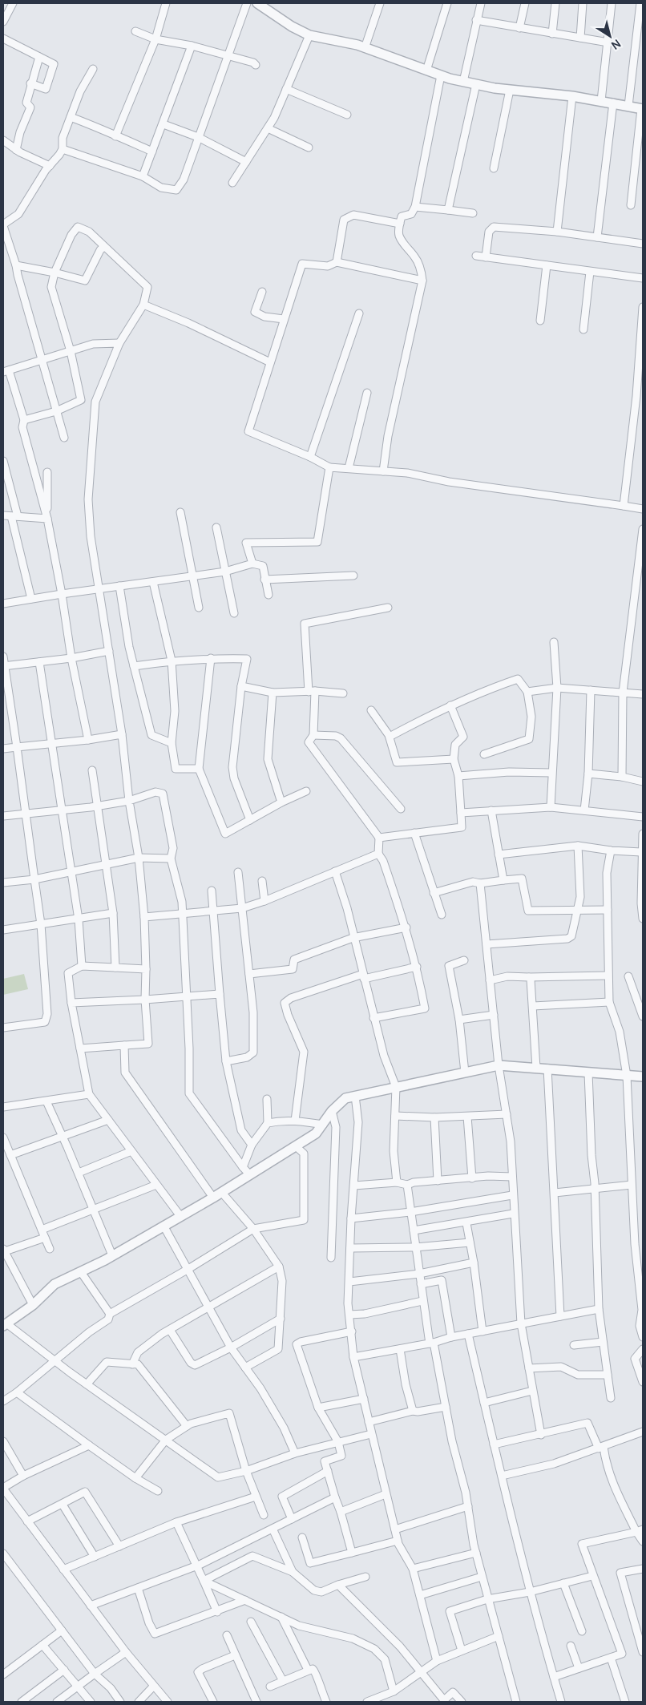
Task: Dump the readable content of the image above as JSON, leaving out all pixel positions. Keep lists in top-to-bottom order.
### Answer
{
  "north": "bottom right"
}
